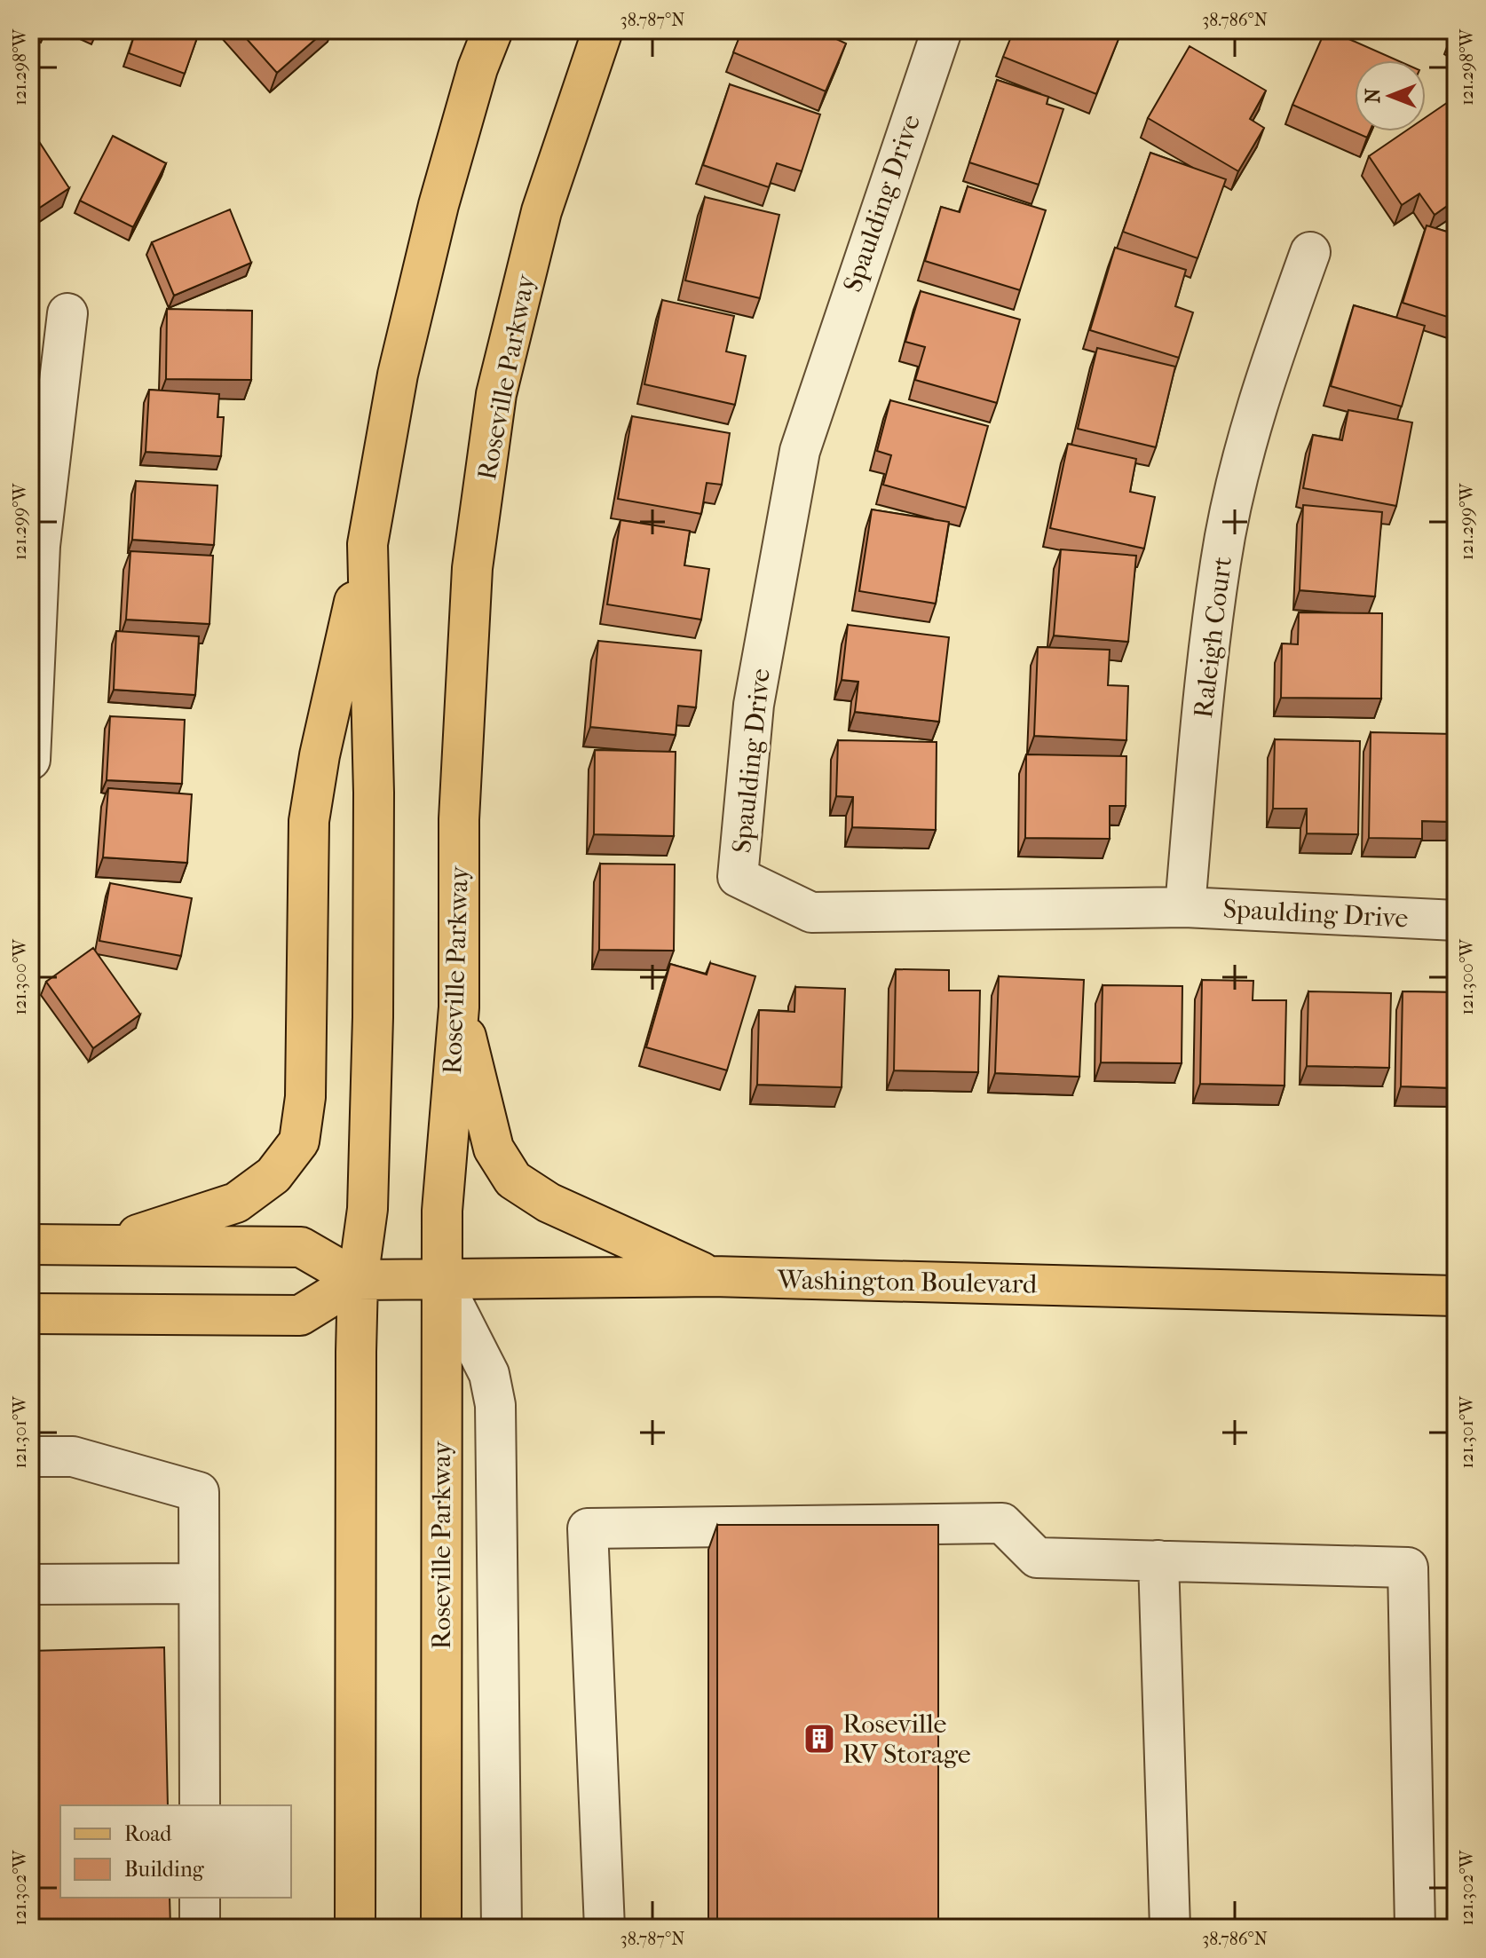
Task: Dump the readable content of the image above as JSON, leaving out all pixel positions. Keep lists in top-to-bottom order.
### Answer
{
  "streets": {
    "main road": ["Roseville Parkway", "Washington Boulevard"],
    "street": ["Spaulding Drive", "Raleigh Court"]
  },
  "crossings": [
    ["Spaulding Drive", "Raleigh Court"],
    ["Roseville Parkway", "Washington Boulevard"]
  ],
  "places": {
    "building": ["Roseville RV Storage"]
  },
  "legend": ["Road", "Building"],
  "north": "left",
  "coordinates": [
    "38.787°N",
    "38.786°N",
    "121.298°W",
    "121.299°W",
    "121.300°W",
    "121.301°W",
    "121.302°W"
  ]
}
